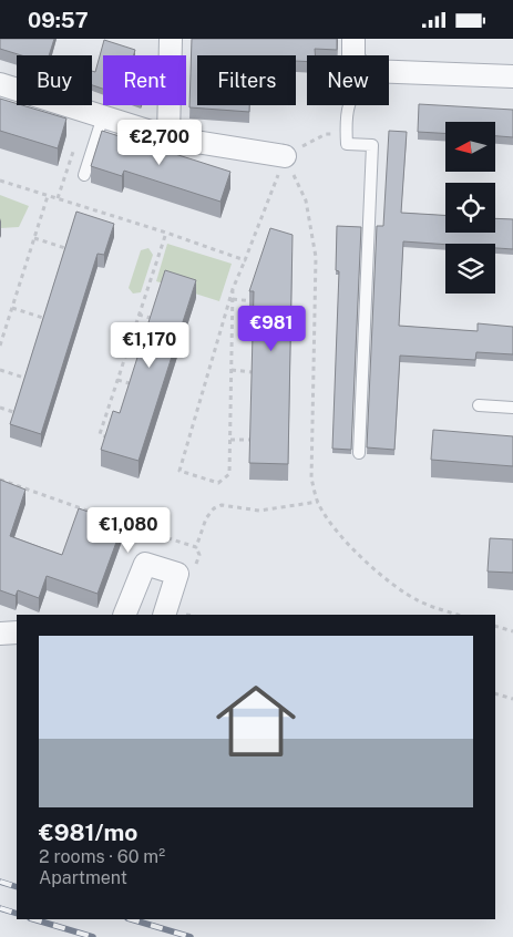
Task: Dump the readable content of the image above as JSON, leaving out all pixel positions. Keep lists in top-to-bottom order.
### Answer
{
  "north": "left",
  "page": {
    "status": "09:57",
    "chip": [
      "Buy",
      "Rent",
      "Filters",
      "New"
    ],
    "price": [
      "€2,700",
      "€981",
      "€1,170",
      "€1,080"
    ],
    "list": [
      {
        "name": "€981/mo",
        "note": "2 rooms · 60 m² · Apartment"
      }
    ]
  }
}
